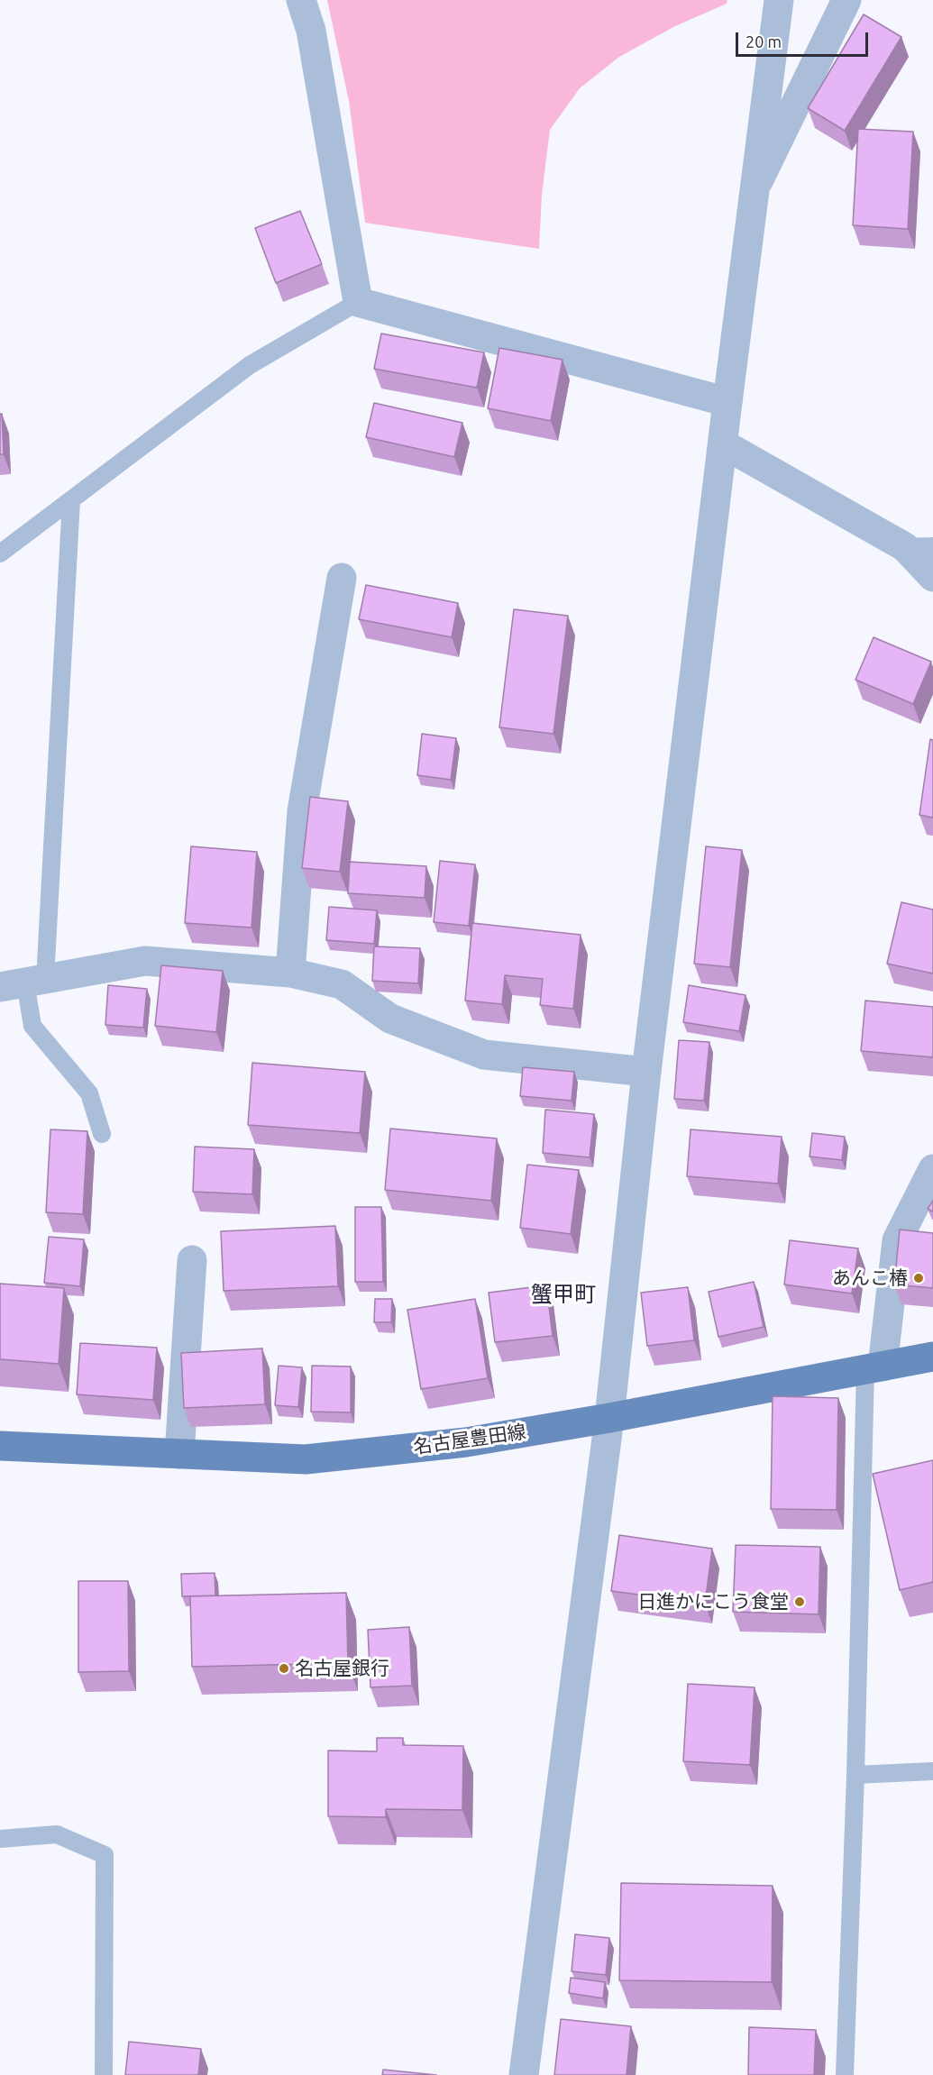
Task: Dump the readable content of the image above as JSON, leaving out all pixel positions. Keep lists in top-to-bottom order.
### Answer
{
  "streets": {
    "main road": ["名古屋豊田線"]
  },
  "districts": ["蟹甲町"],
  "places": ["あんこ椿", "日進かにこう食堂", "名古屋銀行"],
  "scale_bar": "20 m"
}
